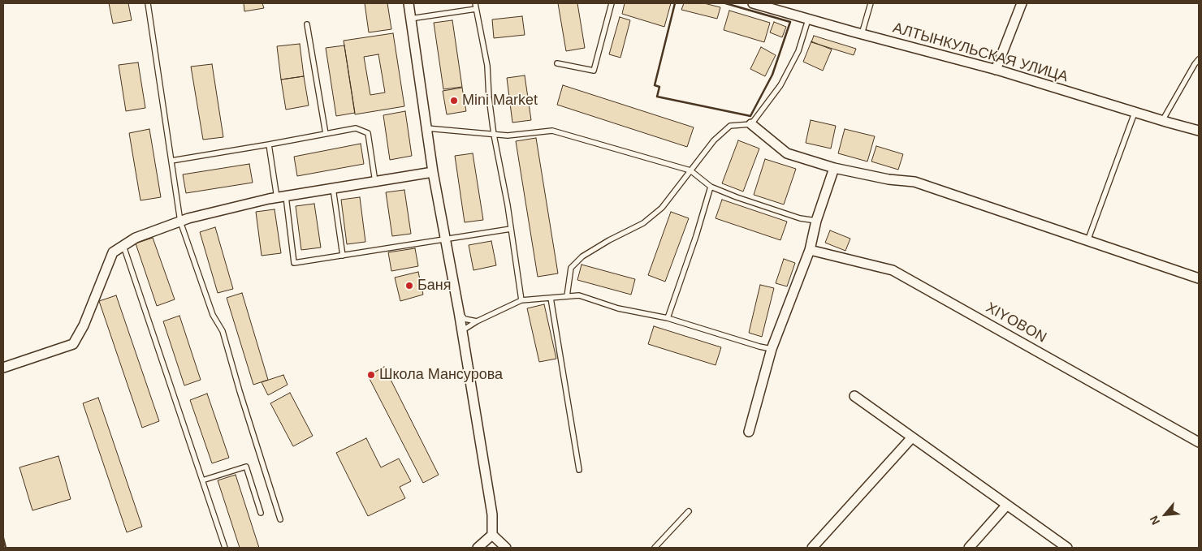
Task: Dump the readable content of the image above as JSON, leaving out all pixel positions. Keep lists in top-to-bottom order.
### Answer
{
  "streets": {
    "street": ["АЛТЫНКУЛЬСКАЯ УЛИЦА", "XIYOBON"]
  },
  "places": ["Mini Market", "Баня", "Школа Мансурова"],
  "north": "bottom left"
}
